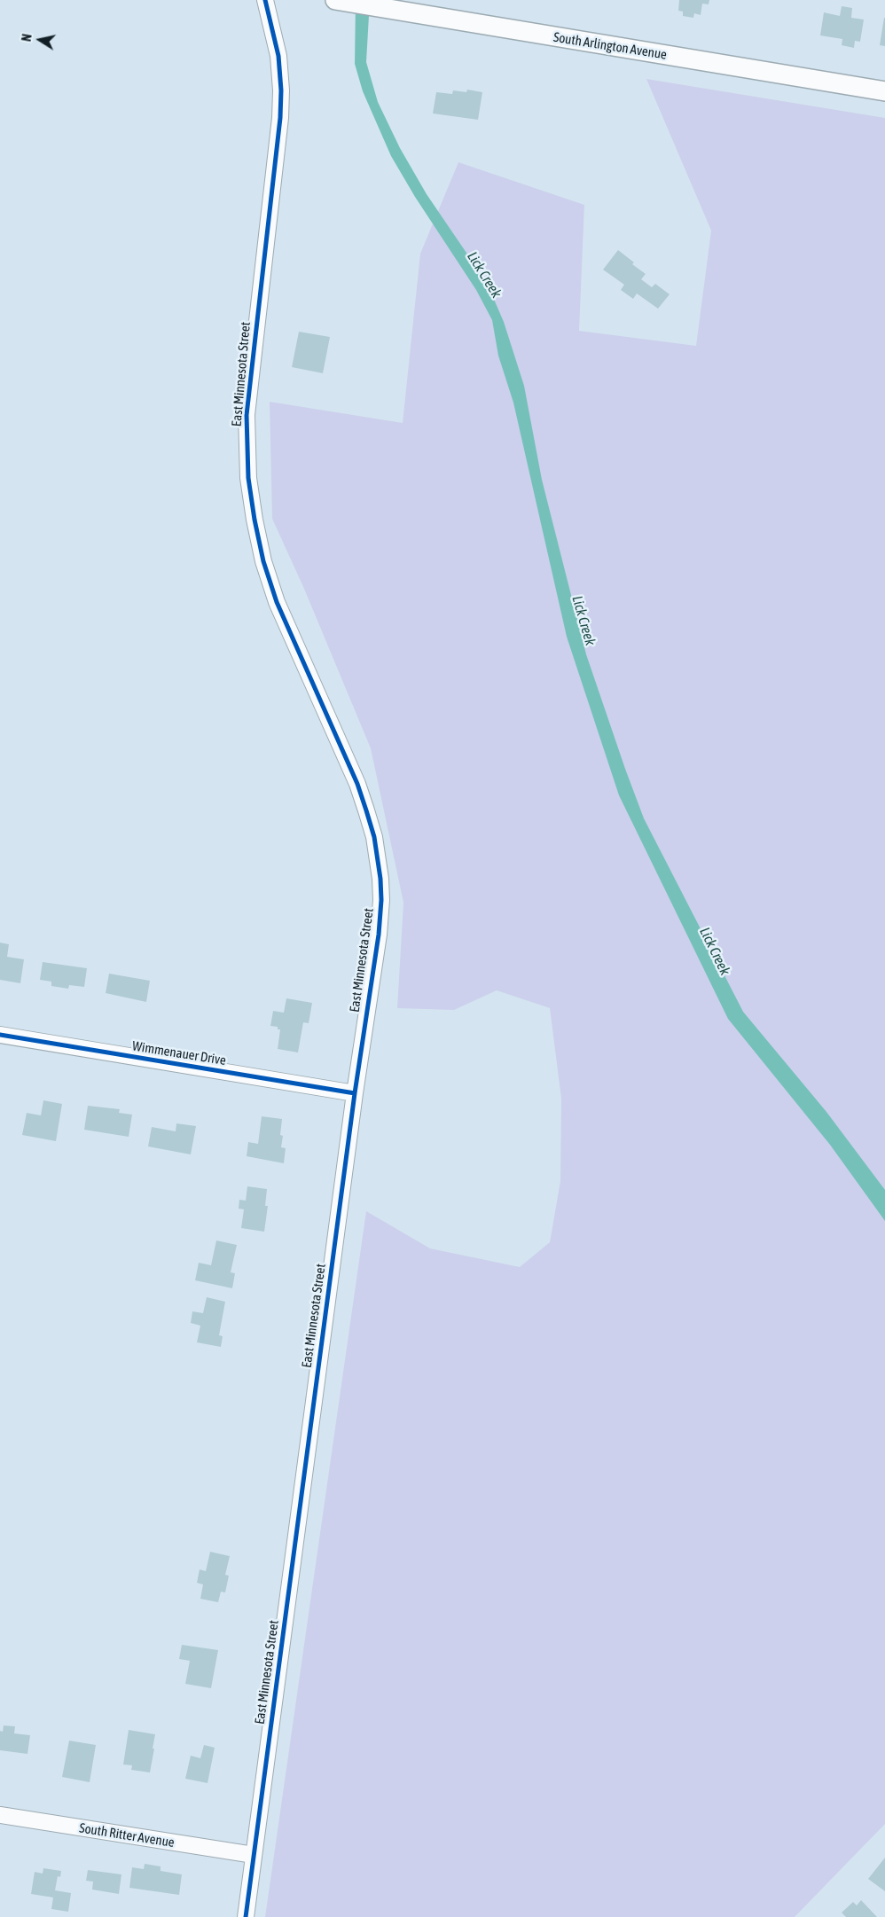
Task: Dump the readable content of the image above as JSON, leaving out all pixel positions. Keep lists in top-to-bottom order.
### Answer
{
  "streets": {
    "main road": ["South Arlington Avenue"],
    "street": ["East Minnesota Street", "Wimmenauer Drive", "South Ritter Avenue"]
  },
  "crossings": [
    ["East Minnesota Street", "Wimmenauer Drive"],
    ["East Minnesota Street", "South Ritter Avenue"]
  ],
  "water": ["Lick Creek"],
  "north": "left"
}
